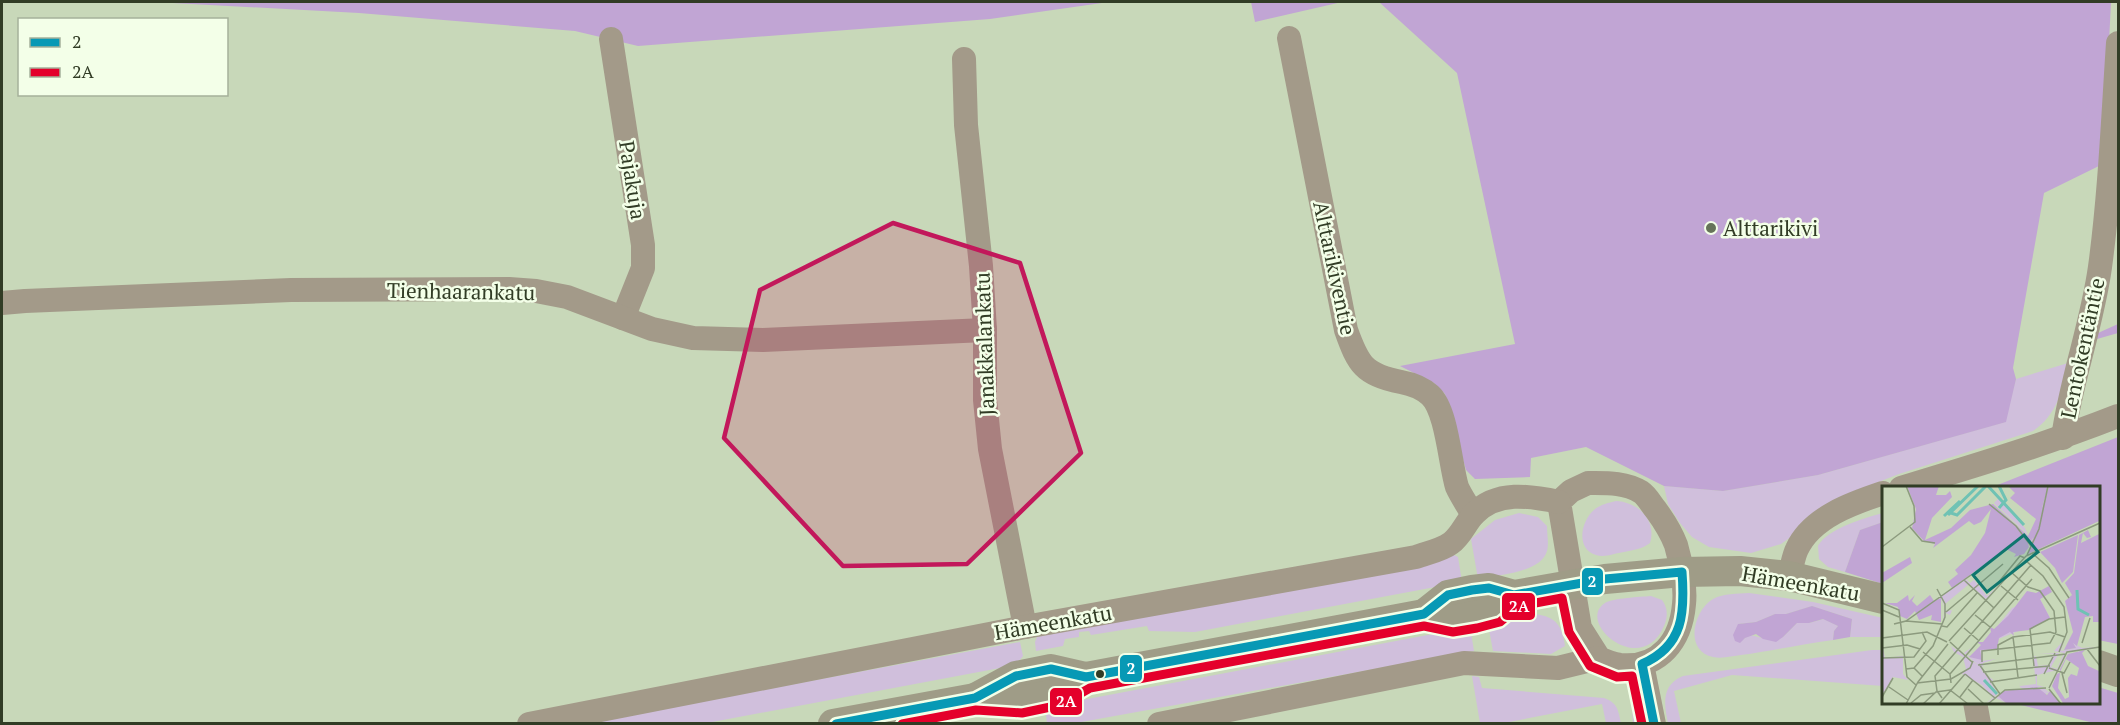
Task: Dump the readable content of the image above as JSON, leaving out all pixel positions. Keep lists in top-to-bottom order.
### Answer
{
  "streets": {
    "main road": ["Hämeenkatu"],
    "street": [
      "Pajakuja",
      "Alttarikiventie",
      "Tienhaarankatu",
      "Janakkalankatu",
      "Lentokentäntie"
    ]
  },
  "crossings": [
    ["Pajakuja", "Tienhaarankatu"],
    ["Alttarikiventie", "Hämeenkatu"],
    ["Tienhaarankatu", "Janakkalankatu"],
    ["Janakkalankatu", "Hämeenkatu"]
  ],
  "places": ["Alttarikivi"],
  "lines": ["transit line 2", "transit line 2A"],
  "legend": ["2", "2A"]
}
